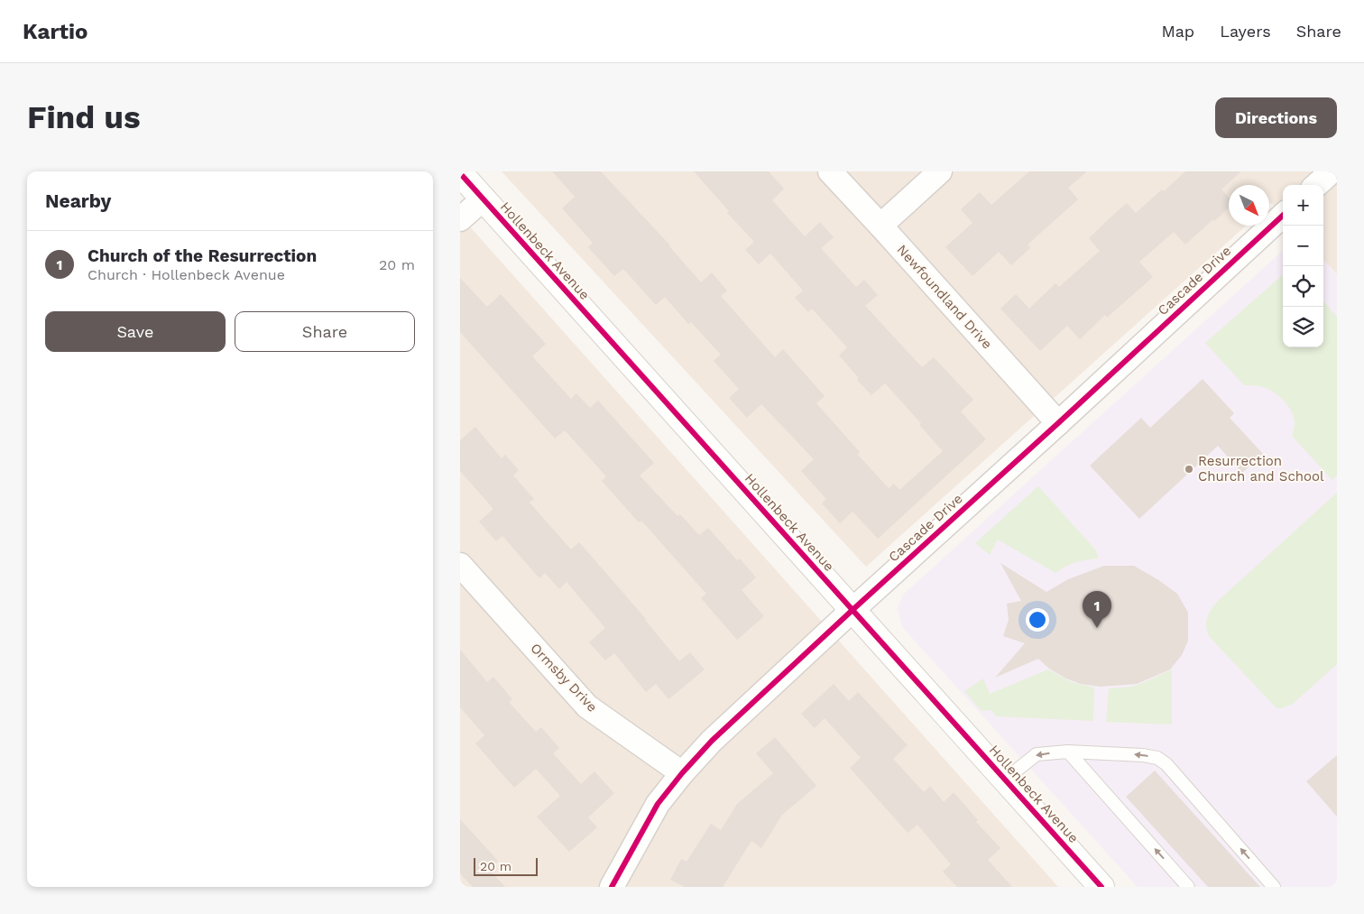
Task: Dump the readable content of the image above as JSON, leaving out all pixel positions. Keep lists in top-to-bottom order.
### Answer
{
  "streets": {
    "street": [
      "Hollenbeck Avenue",
      "Cascade Drive",
      "Newfoundland Drive",
      "Ormsby Drive"
    ]
  },
  "crossings": [
    ["Hollenbeck Avenue", "Cascade Drive"],
    ["Cascade Drive", "Newfoundland Drive"],
    ["Cascade Drive", "Ormsby Drive"]
  ],
  "places": ["Resurrection Church and School"],
  "scale_bar": "20 m",
  "north": "bottom right",
  "page": {
    "header": "Kartio",
    "nav": ["Map", "Layers", "Share"],
    "buttons": [
      "Directions",
      ["Save", "Share"]
    ],
    "title": "Find us",
    "heading": "Nearby",
    "map_buttons": ["+", "−"],
    "list": [
      {
        "mark": "1",
        "name": "Church of the Resurrection",
        "note": "Church · Hollenbeck Avenue",
        "value": "20 m"
      }
    ],
    "pins": "1",
    "scale": "20 m"
  }
}
